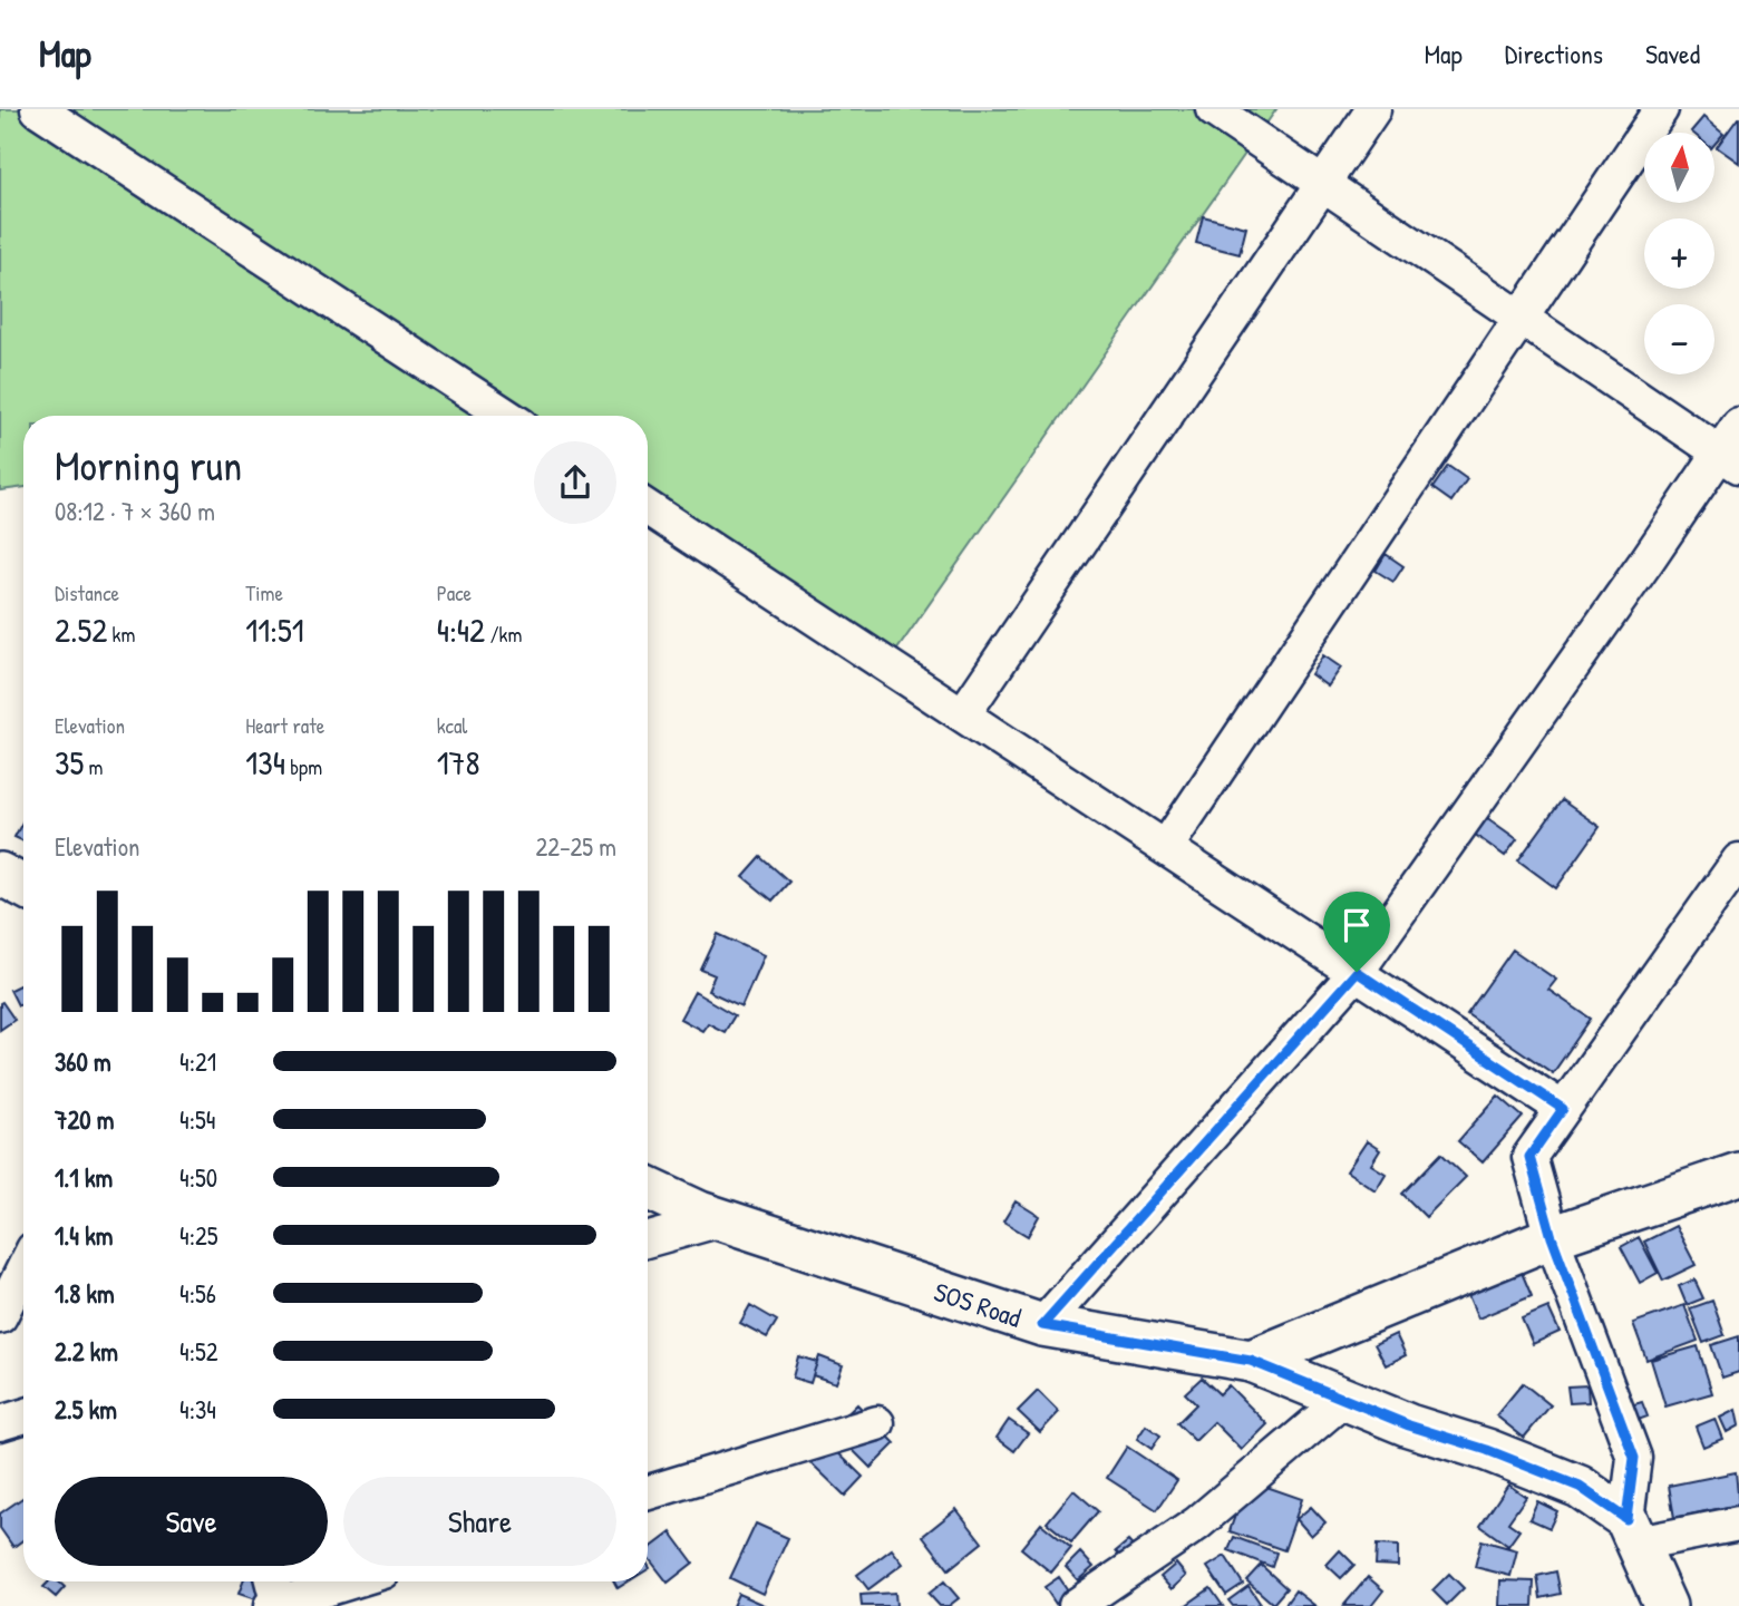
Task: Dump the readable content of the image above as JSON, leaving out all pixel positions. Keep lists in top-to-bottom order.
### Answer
{
  "streets": {
    "street": ["SOS Road"]
  },
  "north": "top",
  "page": {
    "header": "Map",
    "nav": ["Map", "Directions", "Saved"],
    "map_buttons": ["+", "−"],
    "heading": ["Morning run", "08:12 · 7 × 360 m"],
    "stats": [
      ["Distance", "2.52 km"],
      ["Time", "11:51"],
      ["Pace", "4:42 /km"],
      ["Elevation", "35 m"],
      ["Heart rate", "134 bpm"],
      ["kcal", "178"]
    ],
    "chart": ["Elevation", "22–25 m"],
    "list": [
      {
        "name": "360 m",
        "note": "4:21"
      },
      {
        "name": "720 m",
        "note": "4:54"
      },
      {
        "name": "1.1 km",
        "note": "4:50"
      },
      {
        "name": "1.4 km",
        "note": "4:25"
      },
      {
        "name": "1.8 km",
        "note": "4:56"
      },
      {
        "name": "2.2 km",
        "note": "4:52"
      },
      {
        "name": "2.5 km",
        "note": "4:34"
      }
    ],
    "buttons": ["Save", "Share"]
  }
}
